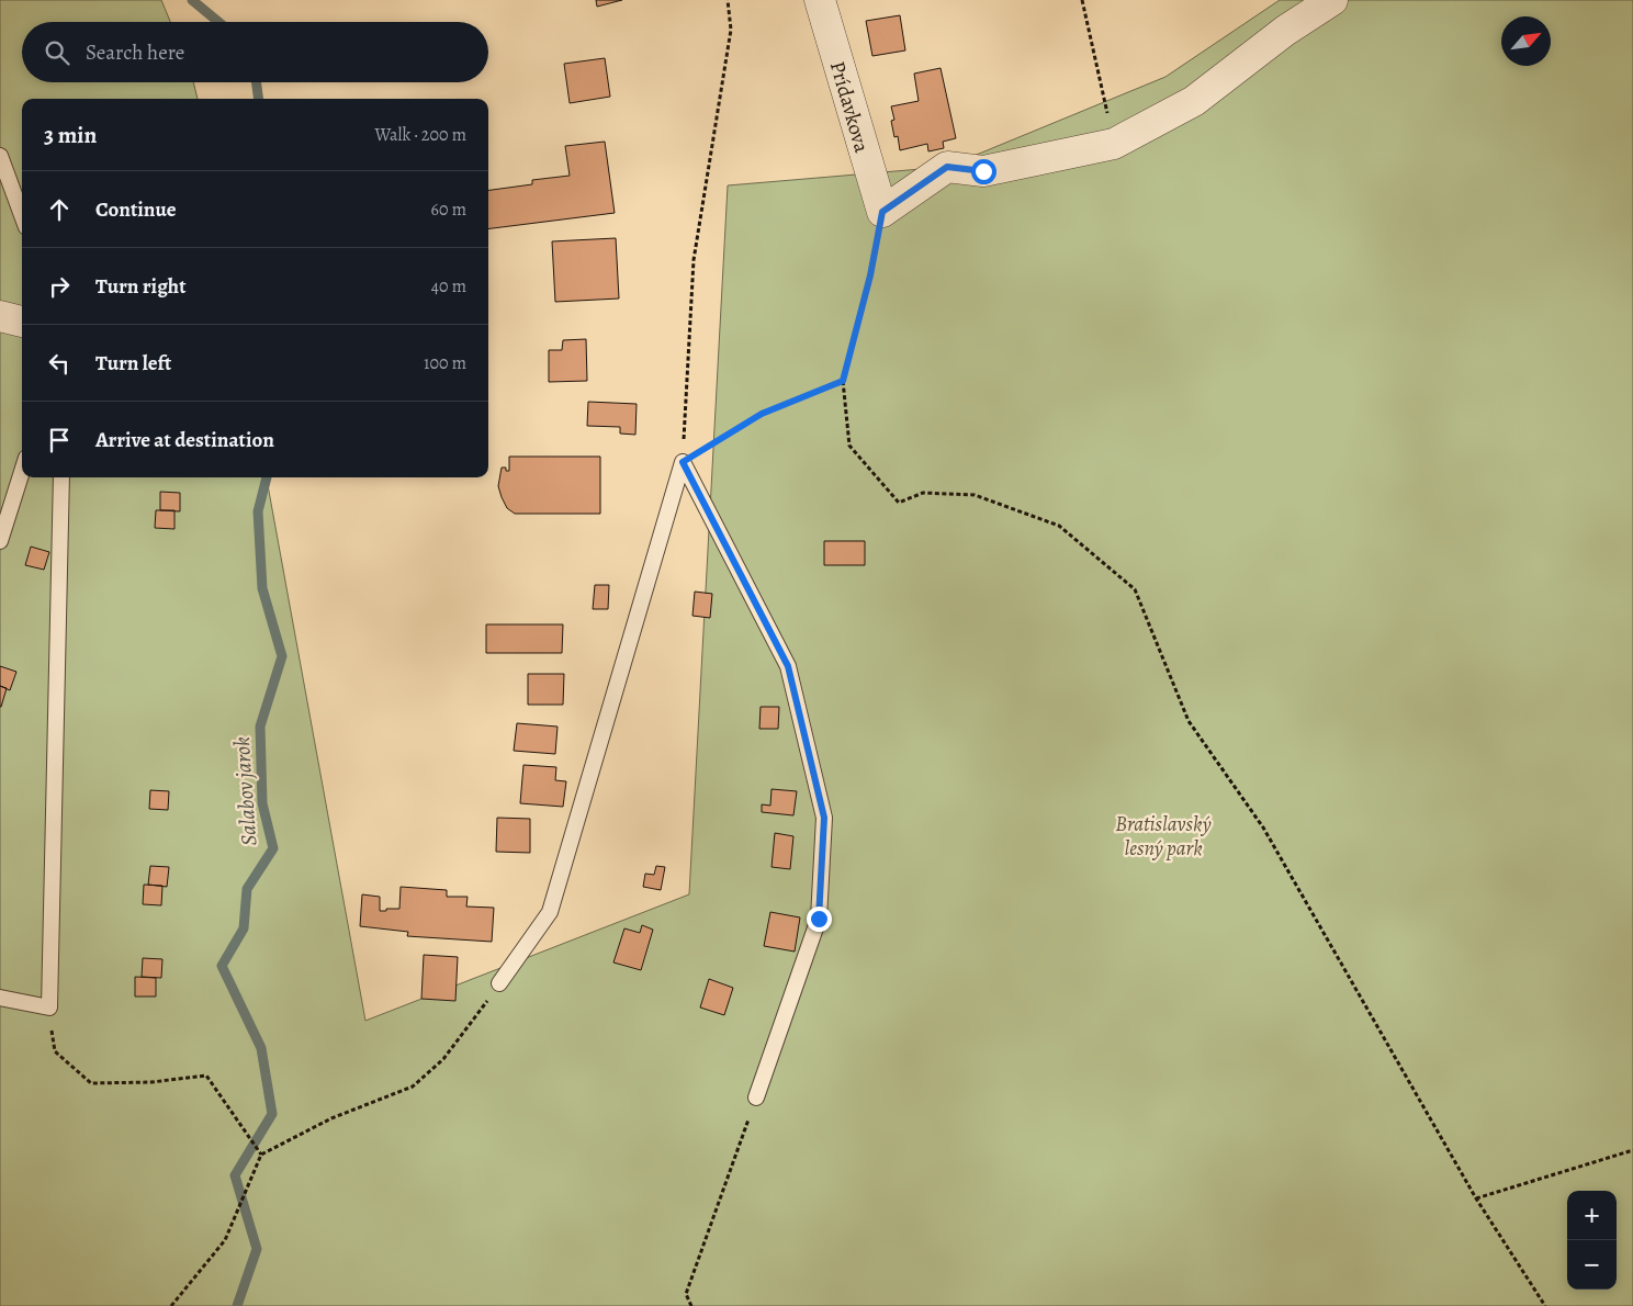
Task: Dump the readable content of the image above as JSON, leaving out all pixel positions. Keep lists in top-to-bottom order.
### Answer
{
  "streets": {
    "street": ["Prídavkova"]
  },
  "water": ["Salabov jarok"],
  "parks": ["Bratislavský lesný park"],
  "north": "top right",
  "page": {
    "search": "Search here",
    "heading": ["3 min", "Walk · 200 m"],
    "list": [
      ["Continue", "60 m"],
      ["Turn right", "40 m"],
      ["Turn left", "100 m"],
      "Arrive at destination"
    ],
    "map_buttons": ["+", "−"]
  }
}
